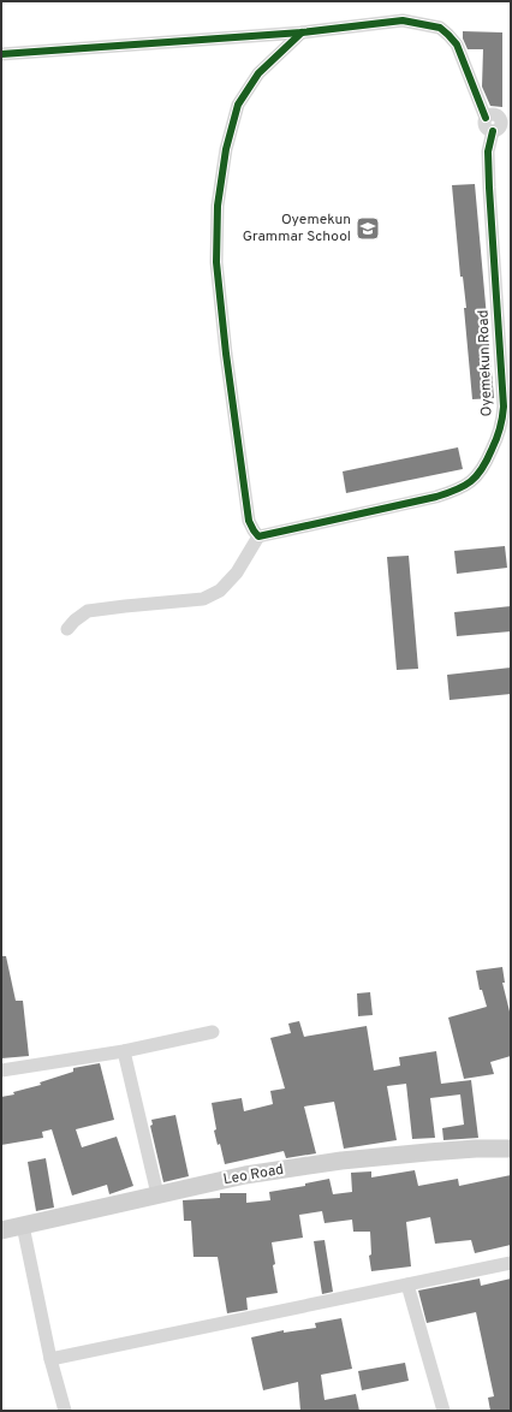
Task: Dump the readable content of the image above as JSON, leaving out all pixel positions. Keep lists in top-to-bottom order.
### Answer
{
  "streets": {
    "street": ["Oyemekun Road", "Leo Road"]
  },
  "places": {
    "school or university": ["Oyemekun Grammar School"]
  }
}
